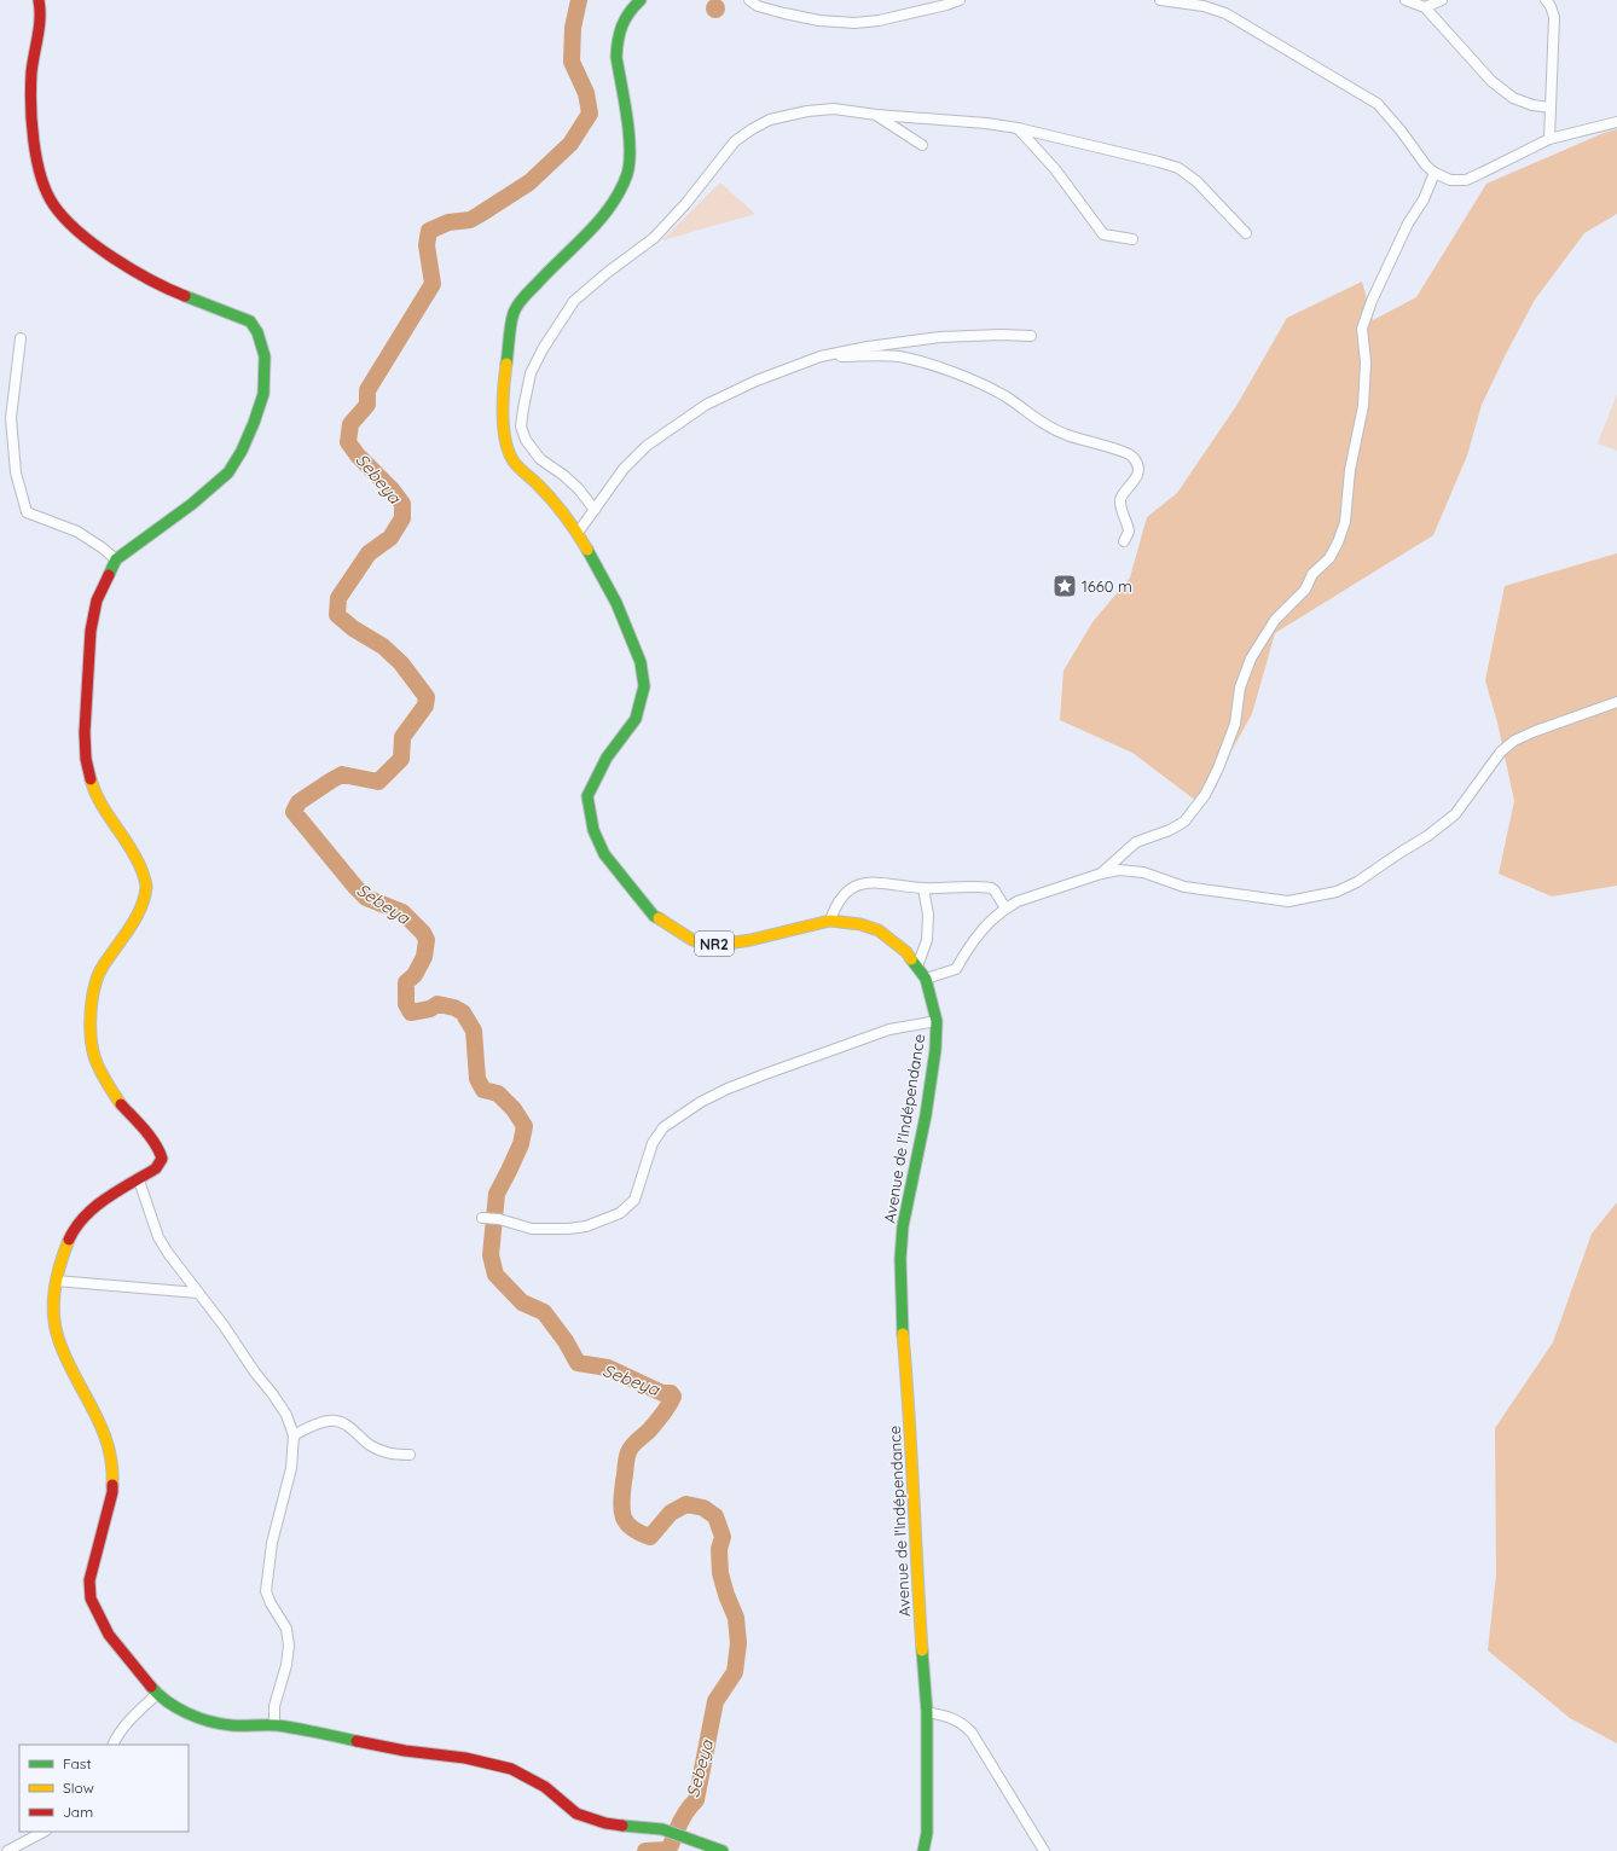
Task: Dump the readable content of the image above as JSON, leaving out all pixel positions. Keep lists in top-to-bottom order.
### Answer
{
  "streets": {
    "main road": ["NR2", "Avenue de l'Indépendance"]
  },
  "water": ["Sebeya"],
  "places": {
    "place": ["1660 m"]
  },
  "legend": ["Fast", "Slow", "Jam"]
}
